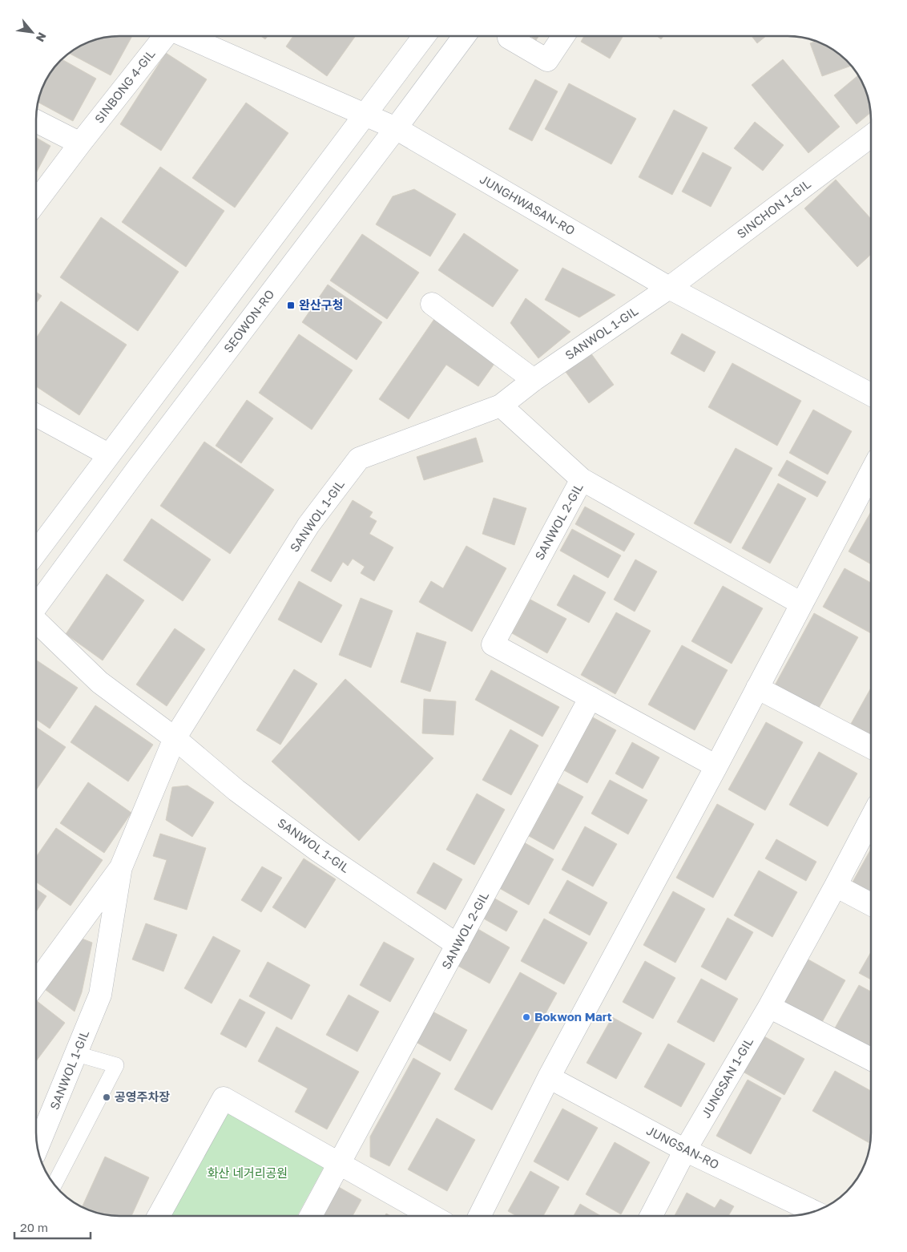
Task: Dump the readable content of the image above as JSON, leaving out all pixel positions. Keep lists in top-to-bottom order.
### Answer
{
  "streets": {
    "street": [
      "SINBONG 4-GIL",
      "JUNGHWASAN-RO",
      "SINCHON 1-GIL",
      "SEOWON-RO",
      "SANWOL 1-GIL",
      "SANWOL 2-GIL",
      "JUNGSAN 1-GIL",
      "JUNGSAN-RO"
    ]
  },
  "crossings": [
    ["JUNGHWASAN-RO", "SINCHON 1-GIL"],
    ["JUNGHWASAN-RO", "SEOWON-RO"],
    ["JUNGHWASAN-RO", "SANWOL 1-GIL"],
    ["SINCHON 1-GIL", "SANWOL 1-GIL"],
    ["SEOWON-RO", "SANWOL 1-GIL"],
    ["SANWOL 1-GIL", "SANWOL 2-GIL"],
    ["JUNGSAN 1-GIL", "JUNGSAN-RO"]
  ],
  "parks": ["화산 네거리공원"],
  "places": {
    "transit": ["완산구청"],
    "other": ["Bokwon Mart", "공영주차장"]
  },
  "scale_bar": "20 m",
  "north": "bottom right"
}
